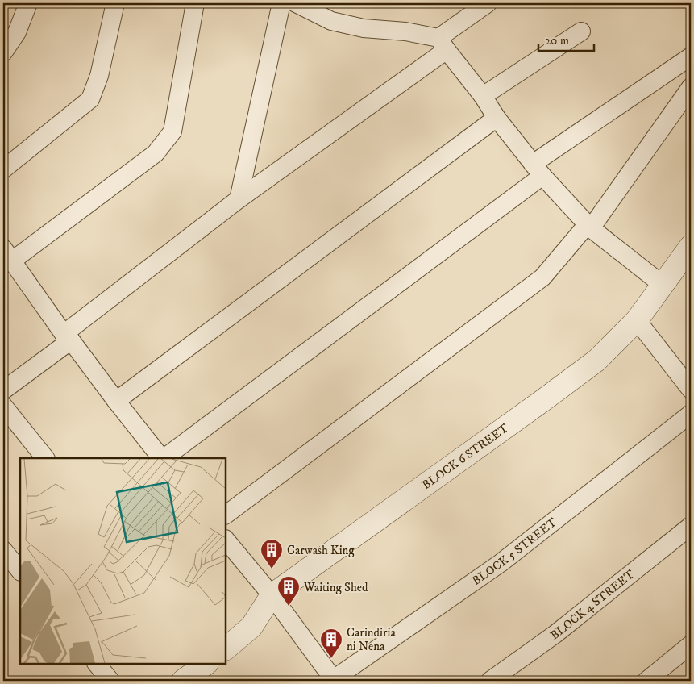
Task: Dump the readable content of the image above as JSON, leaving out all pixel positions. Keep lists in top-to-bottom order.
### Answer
{
  "streets": {
    "street": ["BLOCK 6 STREET", "BLOCK 5 STREET", "BLOCK 4 STREET"]
  },
  "places": {
    "building": ["Carwash King", "Waiting Shed", "Carindiria ni Nena"]
  },
  "scale_bar": "20 m"
}
